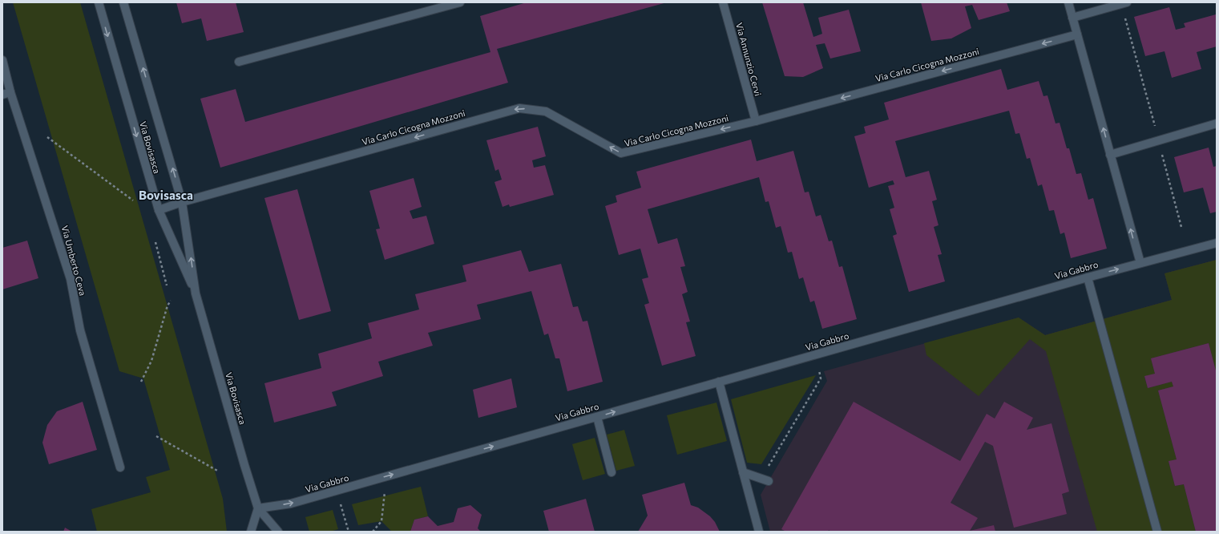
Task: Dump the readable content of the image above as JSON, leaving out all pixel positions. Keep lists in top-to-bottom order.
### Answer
{
  "streets": {
    "street": [
      "Via Annunzio Cervi",
      "Via Carlo Cicogna Mozzoni",
      "Via Bovisasca",
      "Via Umberto Ceva",
      "Via Gabbro"
    ]
  },
  "crossings": [
    ["Via Annunzio Cervi", "Via Carlo Cicogna Mozzoni"],
    ["Via Carlo Cicogna Mozzoni", "Via Bovisasca"],
    ["Via Bovisasca", "Via Gabbro"]
  ],
  "one_way": ["Via Carlo Cicogna Mozzoni", "Via Gabbro"],
  "districts": ["Bovisasca"]
}
